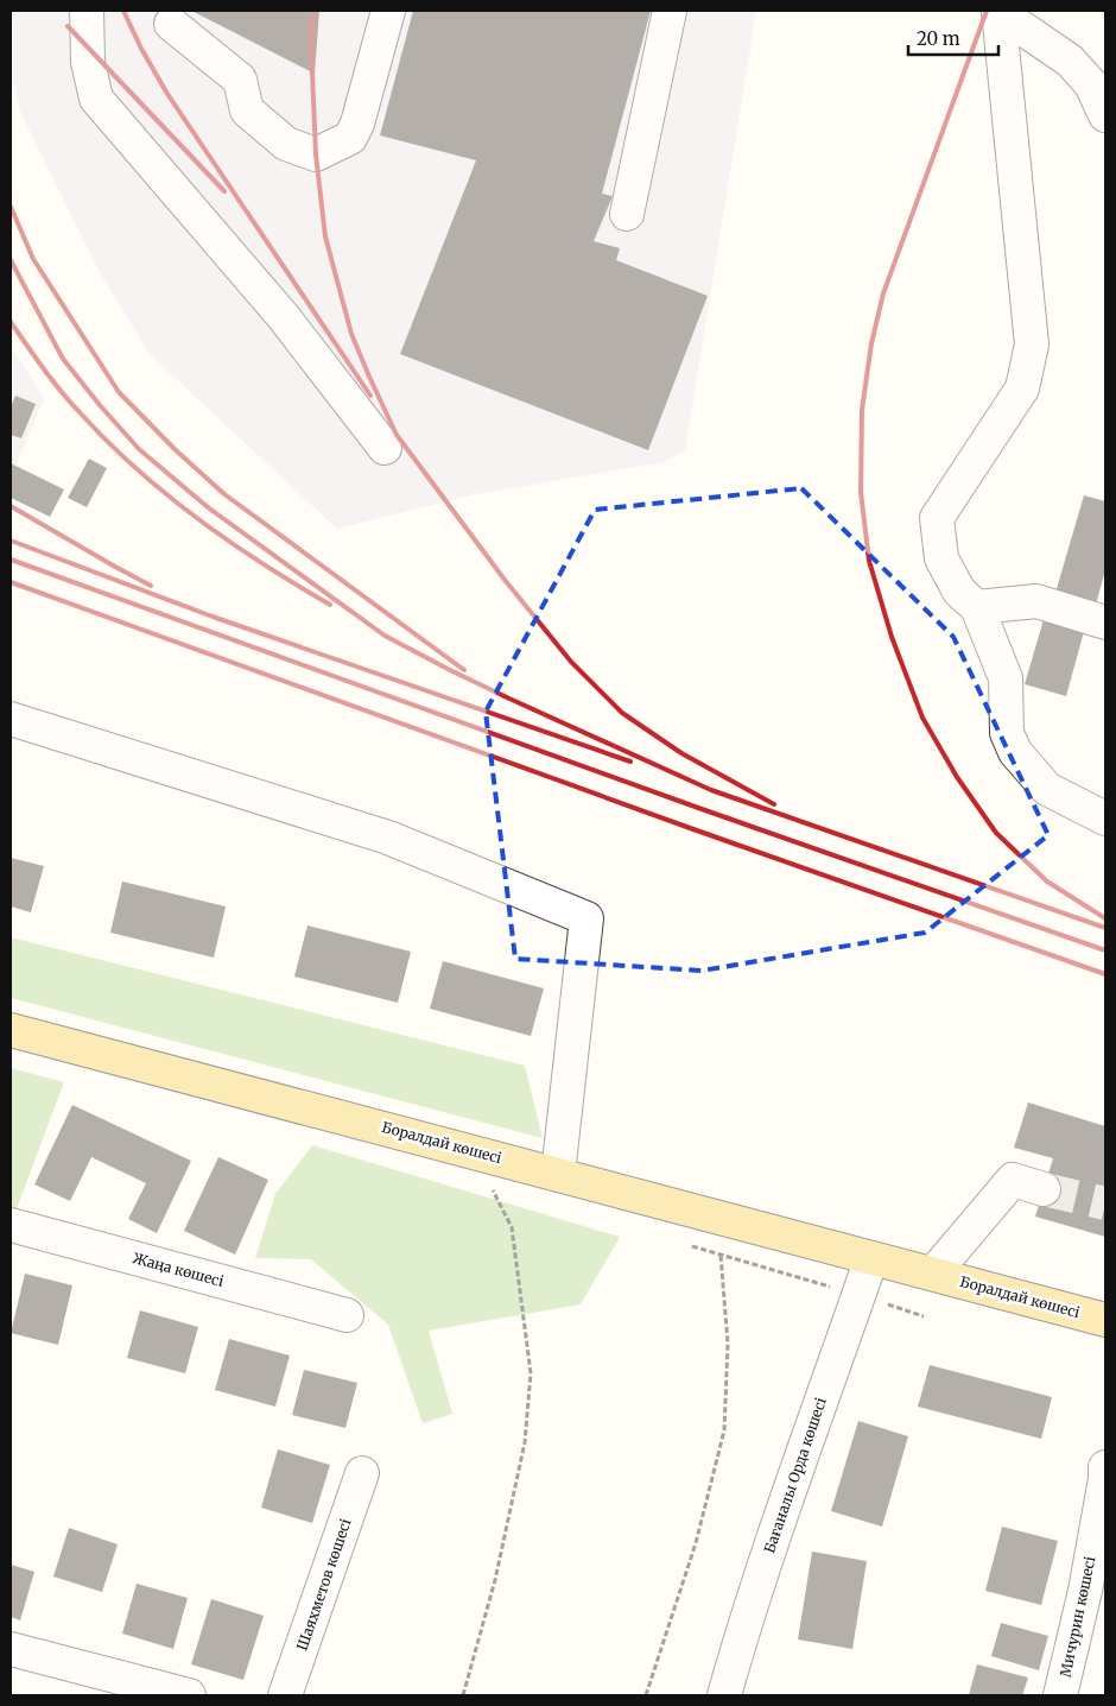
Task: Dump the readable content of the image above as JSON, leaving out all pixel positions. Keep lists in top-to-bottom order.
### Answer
{
  "streets": {
    "main road": ["Боралдай көшесі"],
    "street": [
      "Жаңа көшесі",
      "Бағаналы Орда көшесі",
      "Шаяхметов көшесі",
      "Мичурин көшесі"
    ]
  },
  "crossings": [
    ["Боралдай көшесі", "Бағаналы Орда көшесі"]
  ],
  "scale_bar": "20 m"
}
